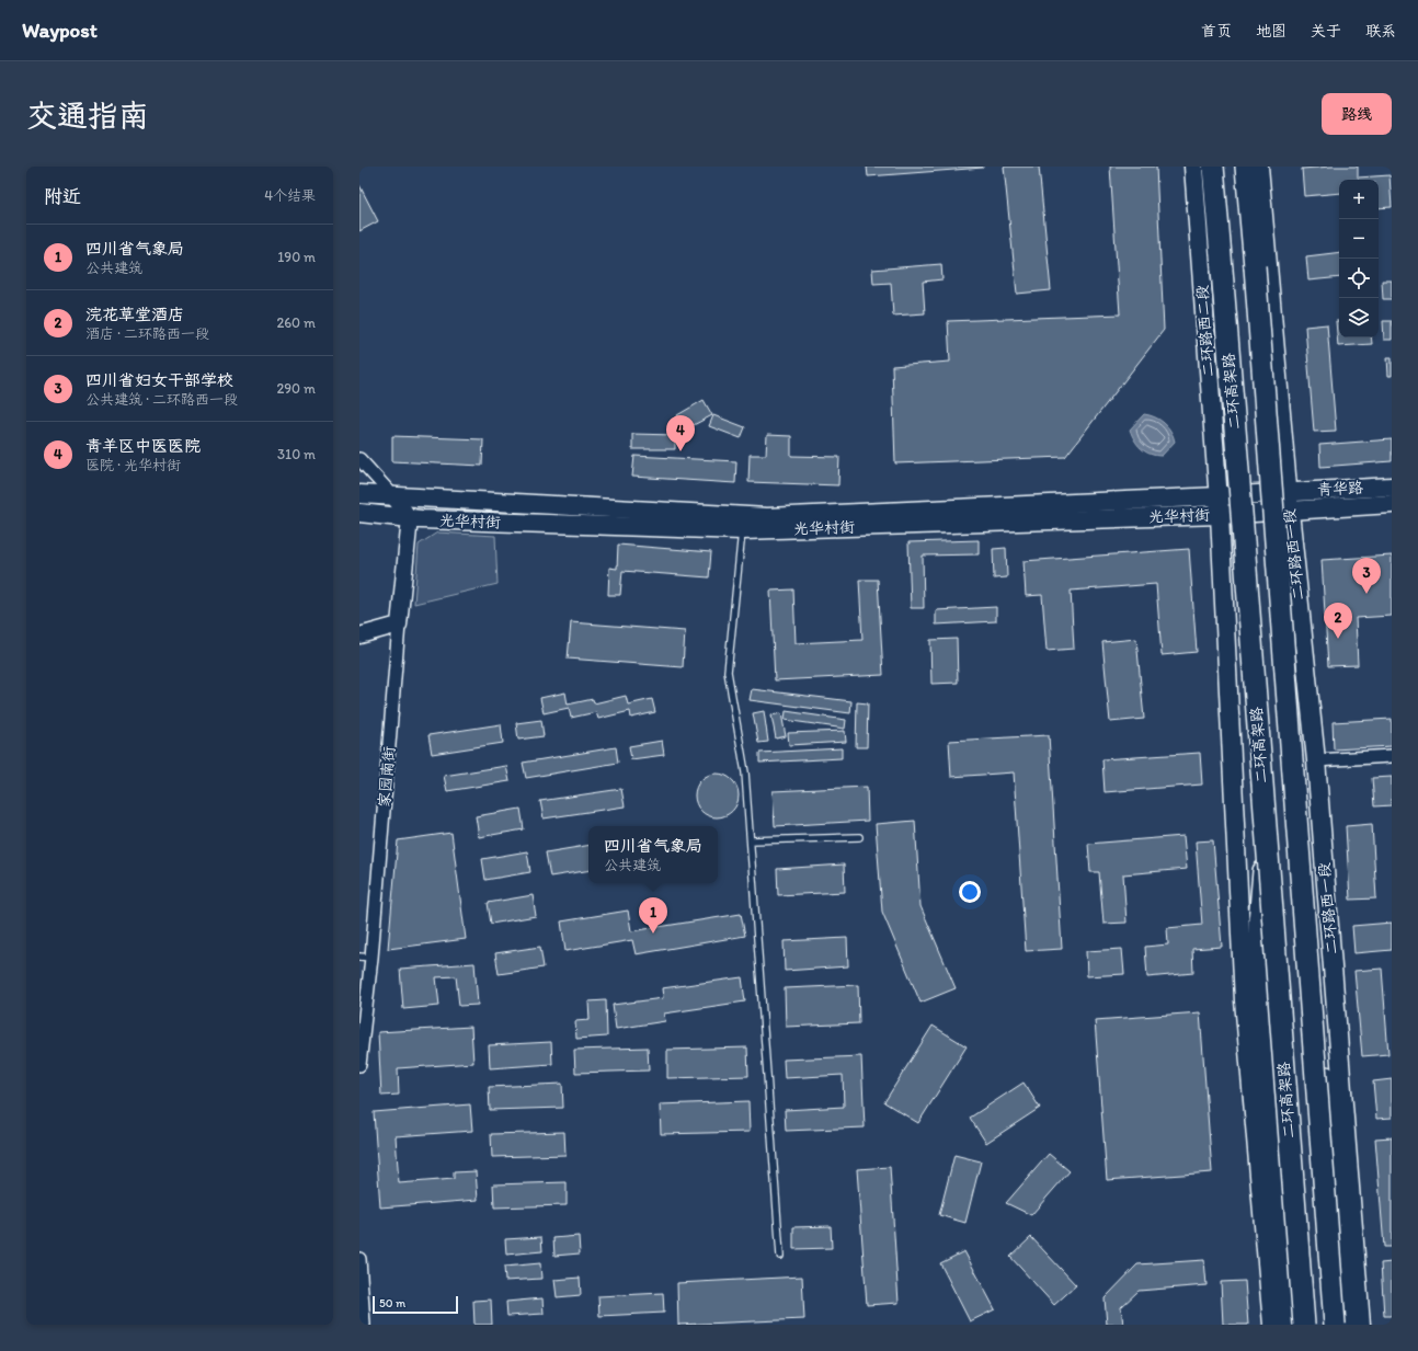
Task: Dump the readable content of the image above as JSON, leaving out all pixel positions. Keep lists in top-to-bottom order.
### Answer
{
  "streets": {
    "highway": ["二环高架路"],
    "main road": [
      "二环路西二段",
      "青华路",
      "光华村街",
      "二环路西一段"
    ],
    "street": ["家园南街"]
  },
  "crossings": [
    ["二环路西二段", "光华村街"],
    ["青华路", "光华村街"],
    ["青华路", "二环路西一段"],
    ["光华村街", "二环路西一段"],
    ["光华村街", "家园南街"]
  ],
  "scale_bar": "50 m",
  "page": {
    "header": "Waypost",
    "nav": [
      "首页",
      "地图",
      "关于",
      "联系"
    ],
    "buttons": "路线",
    "title": "交通指南",
    "heading": ["附近", "4个结果"],
    "map_buttons": ["+", "−"],
    "list": [
      {
        "mark": "1",
        "name": "四川省气象局",
        "note": "公共建筑",
        "value": "190 m"
      },
      {
        "mark": "2",
        "name": "浣花草堂酒店",
        "note": "酒店 · 二环路西一段",
        "value": "260 m"
      },
      {
        "mark": "3",
        "name": "四川省妇女干部学校",
        "note": "公共建筑 · 二环路西一段",
        "value": "290 m"
      },
      {
        "mark": "4",
        "name": "青羊区中医医院",
        "note": "医院 · 光华村街",
        "value": "310 m"
      }
    ],
    "pins": [
      "4",
      "3",
      "2",
      "1"
    ],
    "popup": ["四川省气象局", "公共建筑"],
    "scale": "50 m"
  }
}
